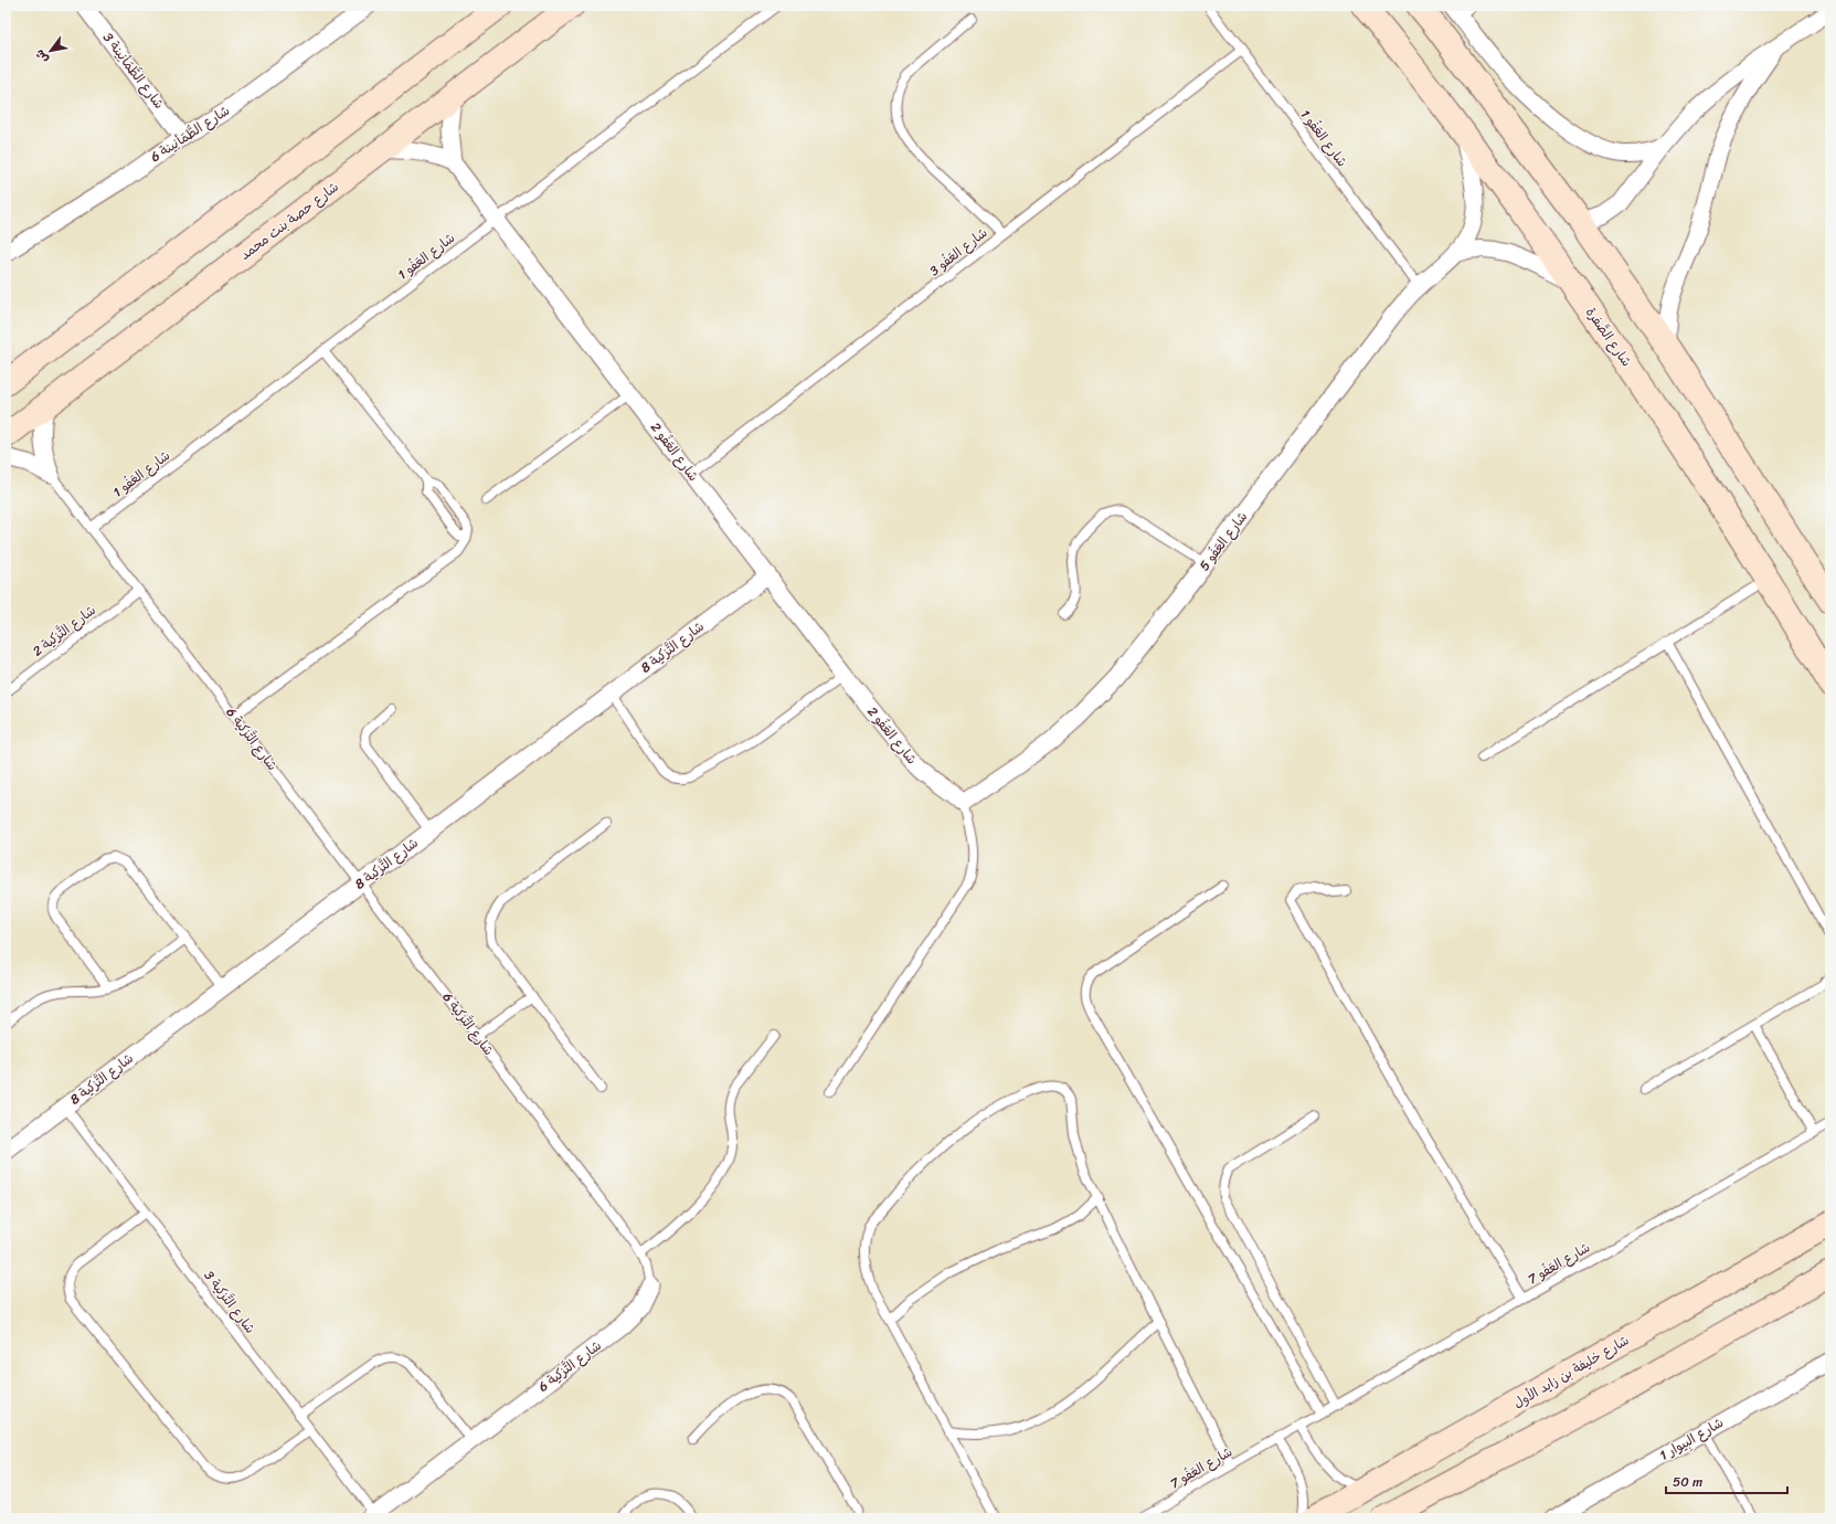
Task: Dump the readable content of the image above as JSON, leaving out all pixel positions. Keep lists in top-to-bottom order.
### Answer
{
  "streets": {
    "street": [
      "شارع الطُّمَأنِينة 3",
      "شارع الطُّمَأنِينة 6",
      "شارع حصة بنت محمد",
      "شارع الصَّفرة",
      "شارع العَفُو 2",
      "شارع العَفُو 5",
      "شارع التَّزكية 8",
      "شارع التَّزكية 6",
      "شارع خليفة بن زايد الأول",
      "شارع البِيوار 1"
    ],
    "lane": [
      "شارع العَفُو 1",
      "شارع العَفُو 3",
      "شارع التَّزكية 2",
      "شارع العَفُو 7",
      "شارع التَّزكية 3"
    ]
  },
  "crossings": [
    ["شارع الطُّمَأنِينة 3", "شارع الطُّمَأنِينة 6"],
    ["شارع العَفُو 1", "شارع العَفُو 3"],
    ["شارع العَفُو 1", "شارع العَفُو 2"],
    ["شارع العَفُو 1", "شارع العَفُو 5"],
    ["شارع العَفُو 1", "شارع التَّزكية 6"],
    ["شارع حصة بنت محمد", "شارع التَّزكية 6"],
    ["شارع العَفُو 3", "شارع العَفُو 2"],
    ["شارع الصَّفرة", "شارع العَفُو 5"],
    ["شارع العَفُو 2", "شارع العَفُو 5"],
    ["شارع العَفُو 2", "شارع التَّزكية 8"],
    ["شارع التَّزكية 2", "شارع التَّزكية 6"],
    ["شارع التَّزكية 8", "شارع التَّزكية 6"],
    ["شارع التَّزكية 8", "شارع التَّزكية 3"],
    ["شارع التَّزكية 6", "شارع التَّزكية 3"]
  ],
  "scale_bar": "50 m",
  "north": "bottom left"
}
